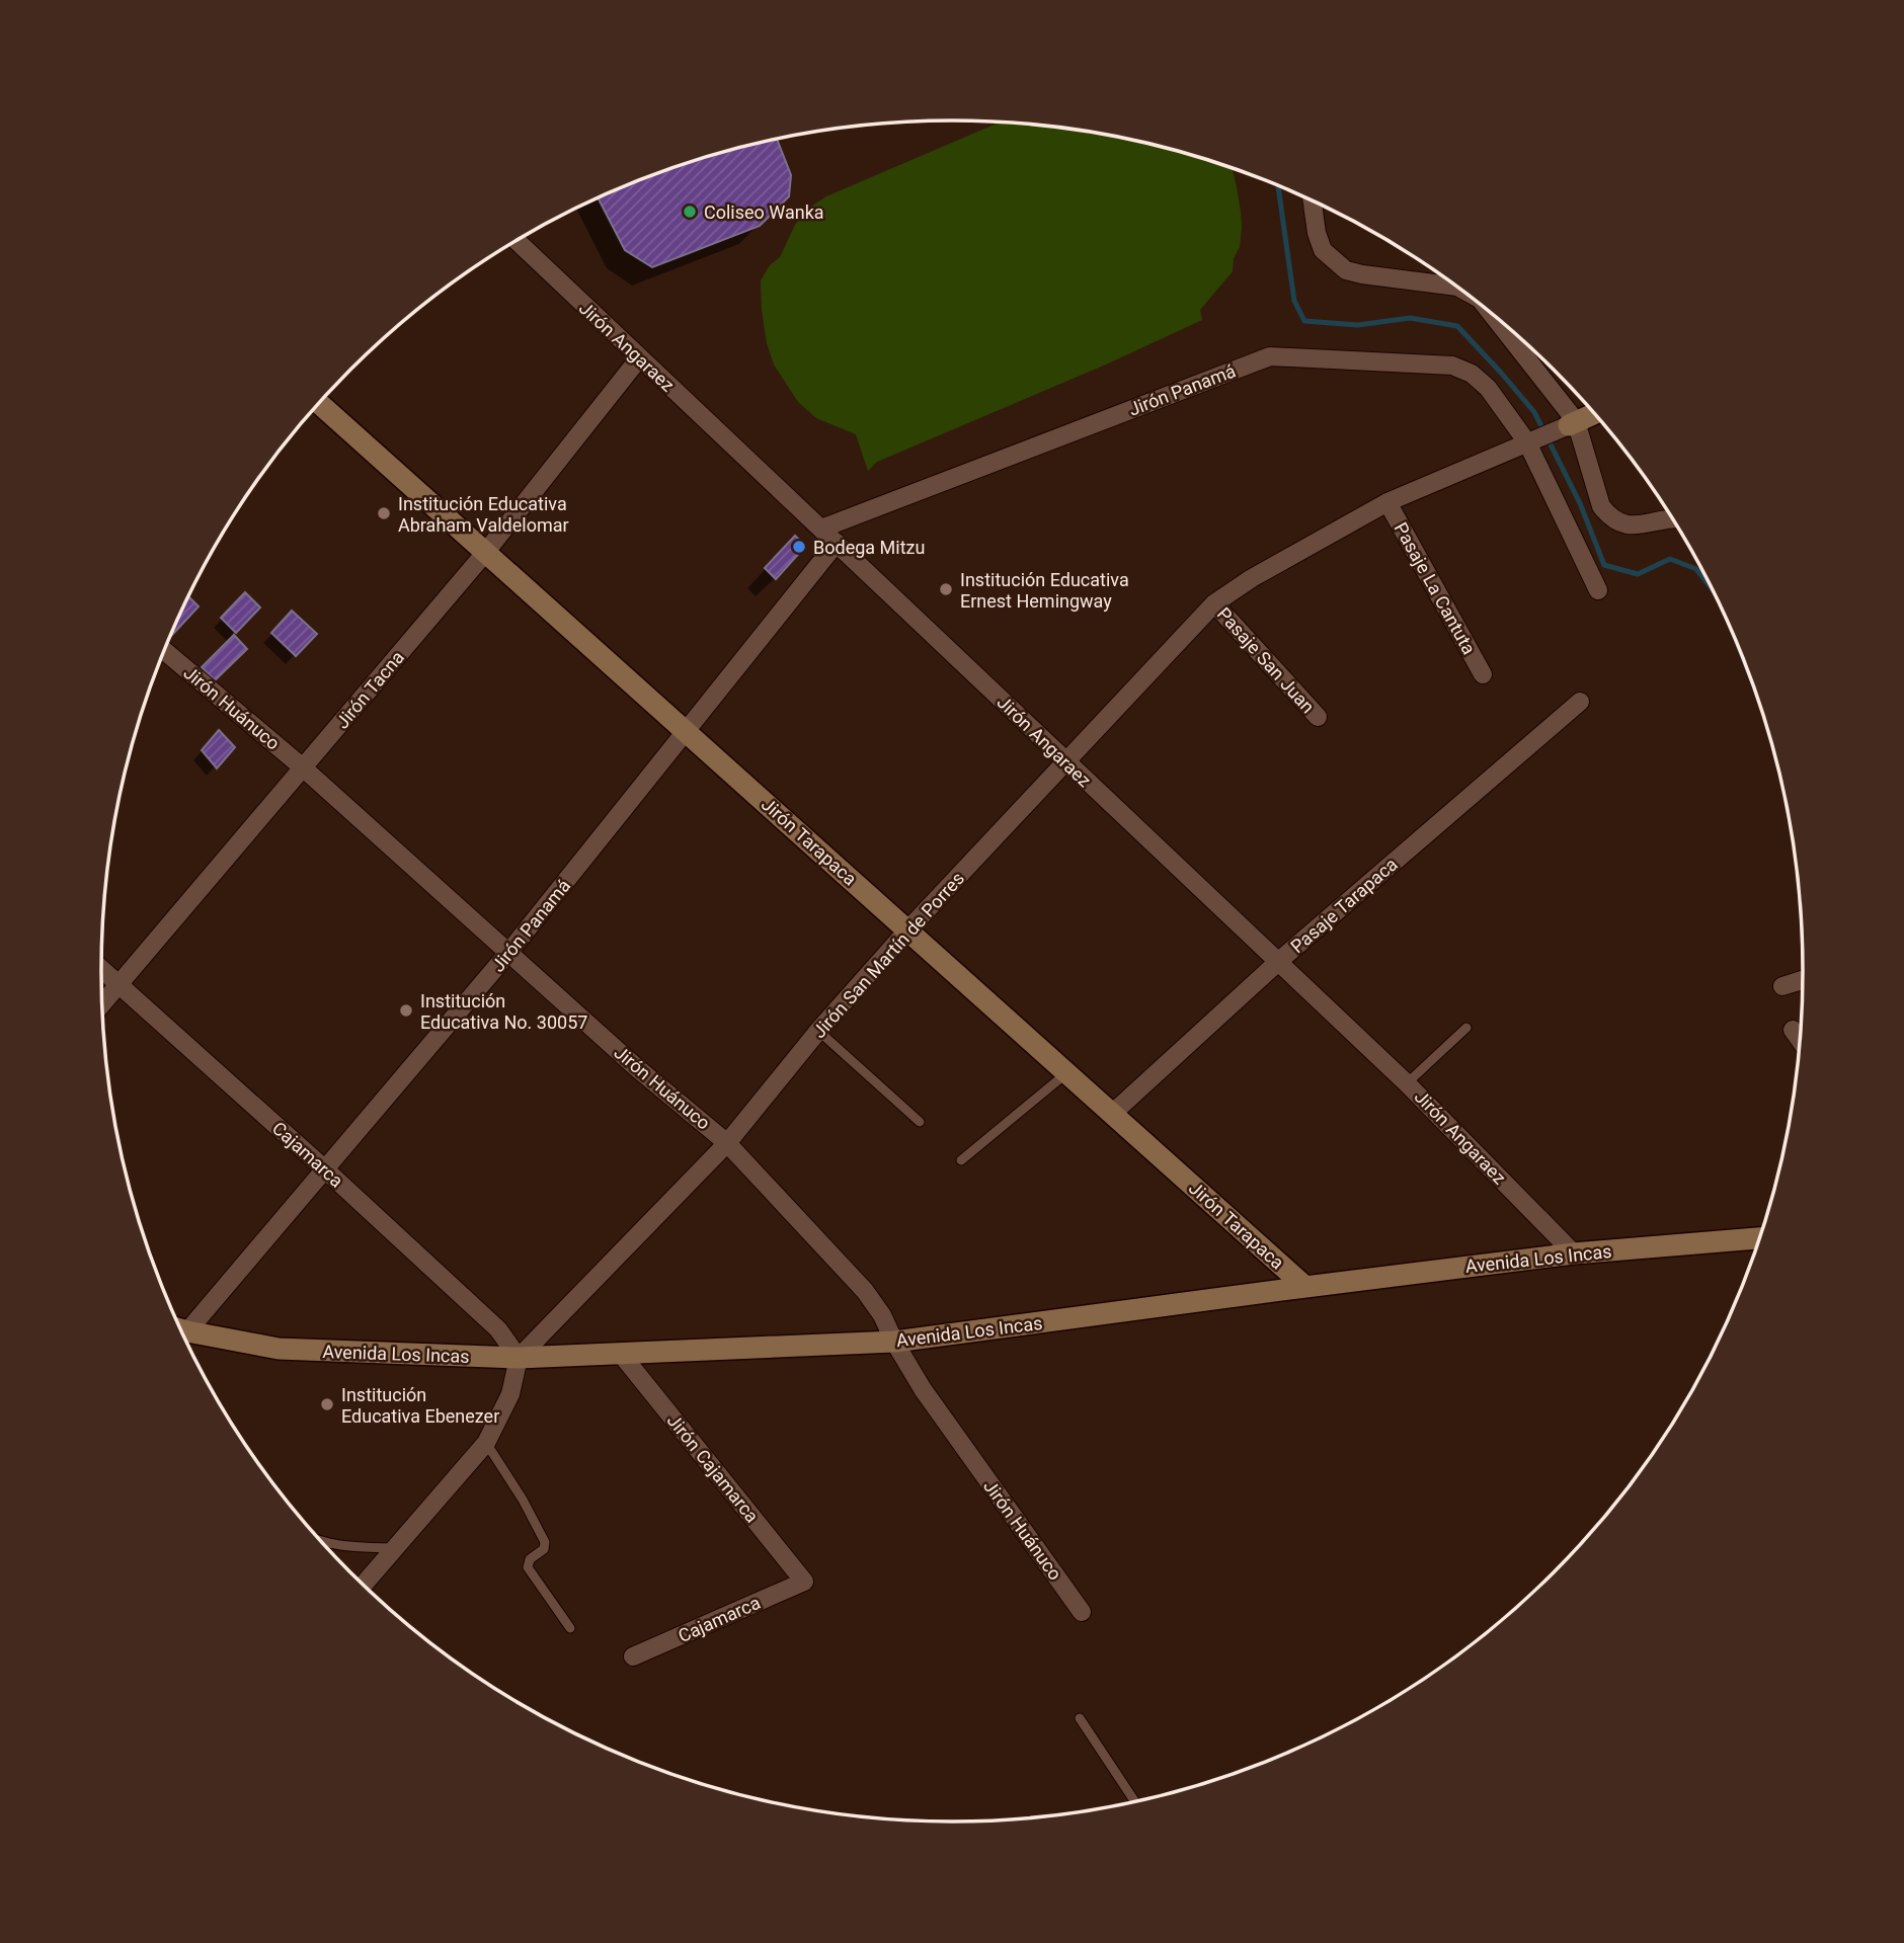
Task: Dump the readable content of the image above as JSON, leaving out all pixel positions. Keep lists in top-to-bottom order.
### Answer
{
  "streets": {
    "street": [
      "Jirón Angaraez",
      "Jirón Panamá",
      "Pasaje La Cantuta",
      "Pasaje San Juan",
      "Jirón Tacna",
      "Jirón Huánuco",
      "Jirón Tarapaca",
      "Pasaje Tarapaca",
      "Jirón San Martín de Porres",
      "Cajamarca",
      "Avenida Los Incas",
      "Jirón Cajamarca"
    ]
  },
  "crossings": [
    ["Jirón Angaraez", "Jirón Panamá"],
    ["Jirón Angaraez", "Jirón Tacna"],
    ["Jirón Angaraez", "Pasaje Tarapaca"],
    ["Jirón Angaraez", "Jirón San Martín de Porres"],
    ["Jirón Angaraez", "Avenida Los Incas"],
    ["Jirón Panamá", "Jirón Huánuco"],
    ["Jirón Panamá", "Jirón Tarapaca"],
    ["Jirón Panamá", "Jirón San Martín de Porres"],
    ["Jirón Panamá", "Cajamarca"],
    ["Pasaje La Cantuta", "Jirón San Martín de Porres"],
    ["Pasaje San Juan", "Jirón San Martín de Porres"],
    ["Jirón Tacna", "Jirón Huánuco"],
    ["Jirón Tacna", "Jirón Tarapaca"],
    ["Jirón Tacna", "Cajamarca"],
    ["Jirón Huánuco", "Jirón San Martín de Porres"],
    ["Jirón Huánuco", "Avenida Los Incas"],
    ["Jirón Tarapaca", "Pasaje Tarapaca"],
    ["Jirón Tarapaca", "Jirón San Martín de Porres"],
    ["Jirón Tarapaca", "Avenida Los Incas"],
    ["Jirón San Martín de Porres", "Cajamarca"],
    ["Jirón San Martín de Porres", "Avenida Los Incas"],
    ["Cajamarca", "Avenida Los Incas"],
    ["Cajamarca", "Jirón Cajamarca"],
    ["Avenida Los Incas", "Jirón Cajamarca"]
  ],
  "places": [
    "Coliseo Wanka",
    "Institución Educativa Abraham Valdelomar",
    "Bodega Mitzu",
    "Institución Educativa Ernest Hemingway",
    "Institución Educativa No. 30057",
    "Institución Educativa Ebenezer"
  ]
}
